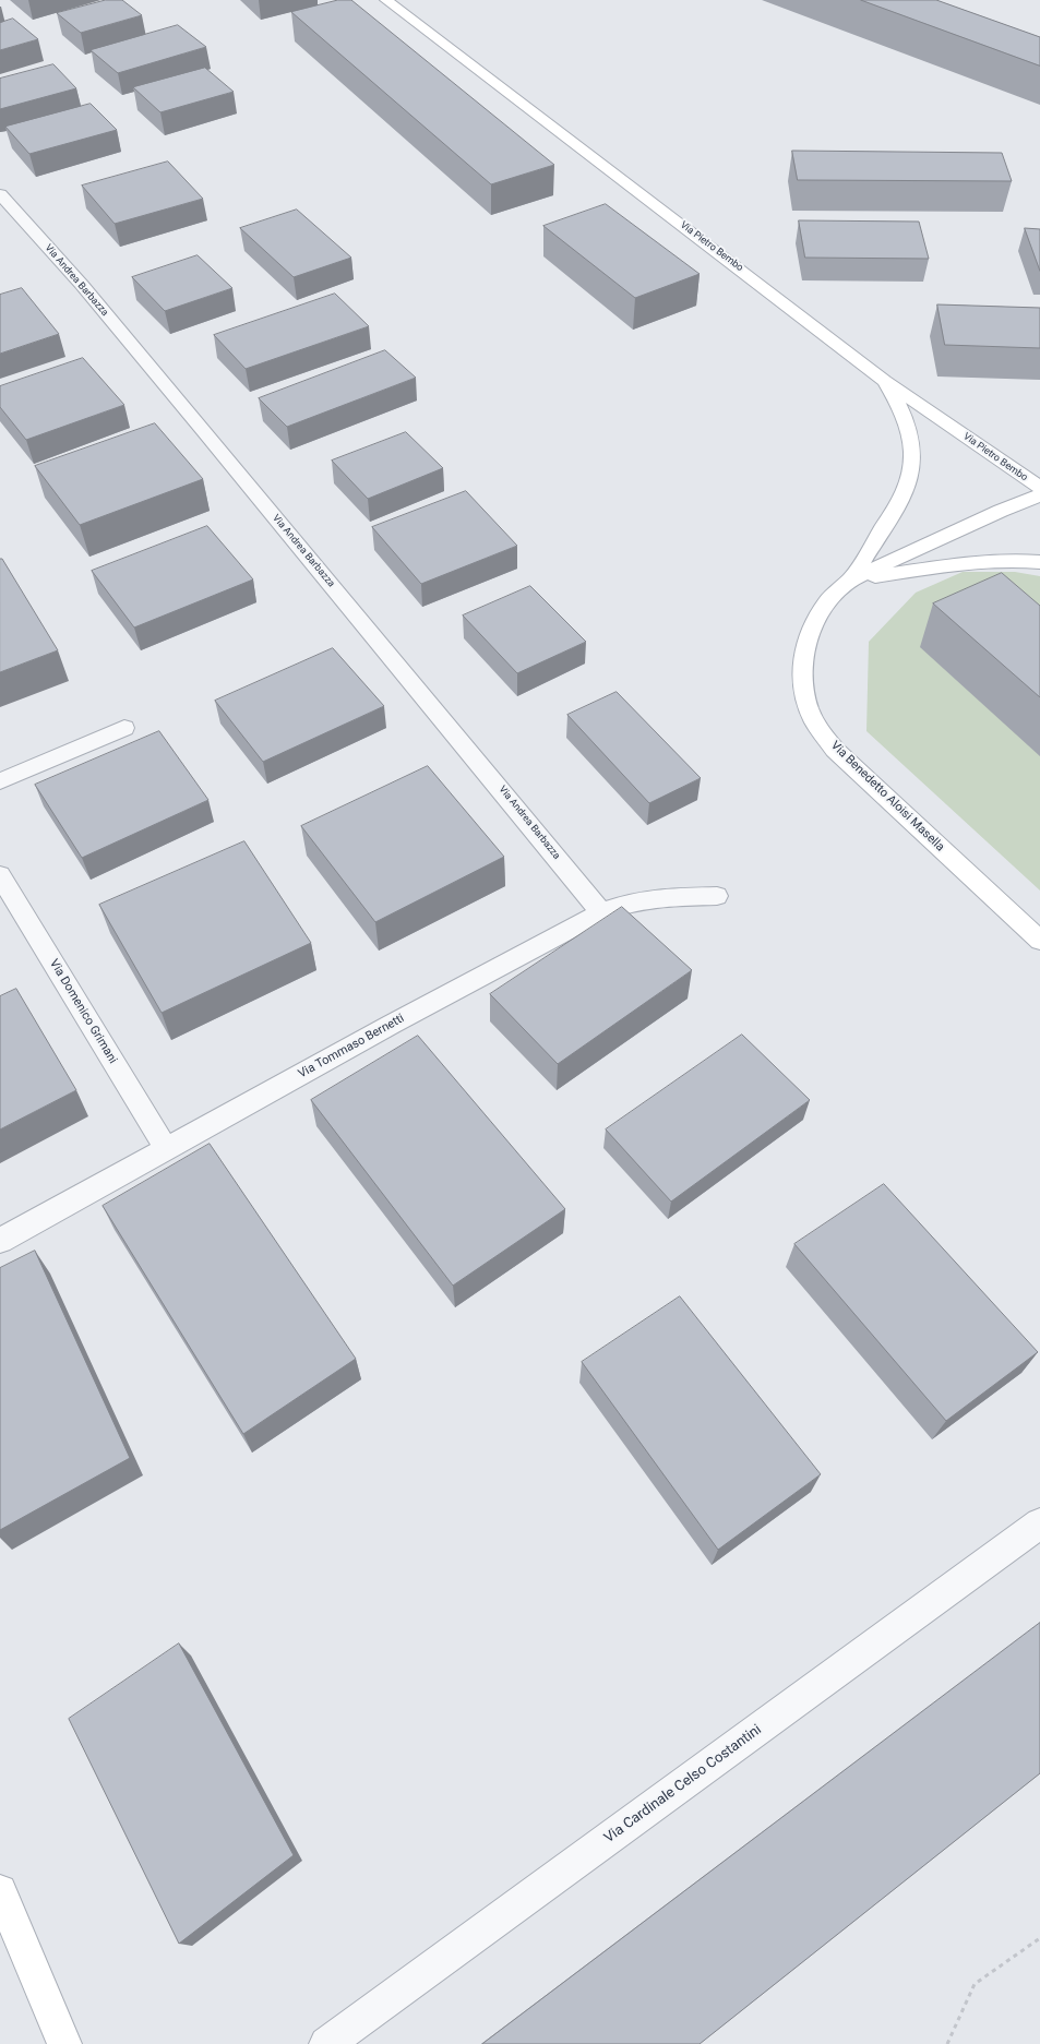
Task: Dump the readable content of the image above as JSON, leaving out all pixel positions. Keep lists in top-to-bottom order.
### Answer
{
  "streets": {
    "street": [
      "Via Pietro Bembo",
      "Via Andrea Barbazza",
      "Via Benedetto Aloisi Masella",
      "Via Domenico Grimani",
      "Via Tommaso Bernetti",
      "Via Cardinale Celso Costantini"
    ]
  },
  "crossings": [
    ["Via Pietro Bembo", "Via Benedetto Aloisi Masella"],
    ["Via Andrea Barbazza", "Via Tommaso Bernetti"],
    ["Via Domenico Grimani", "Via Tommaso Bernetti"]
  ]
}
